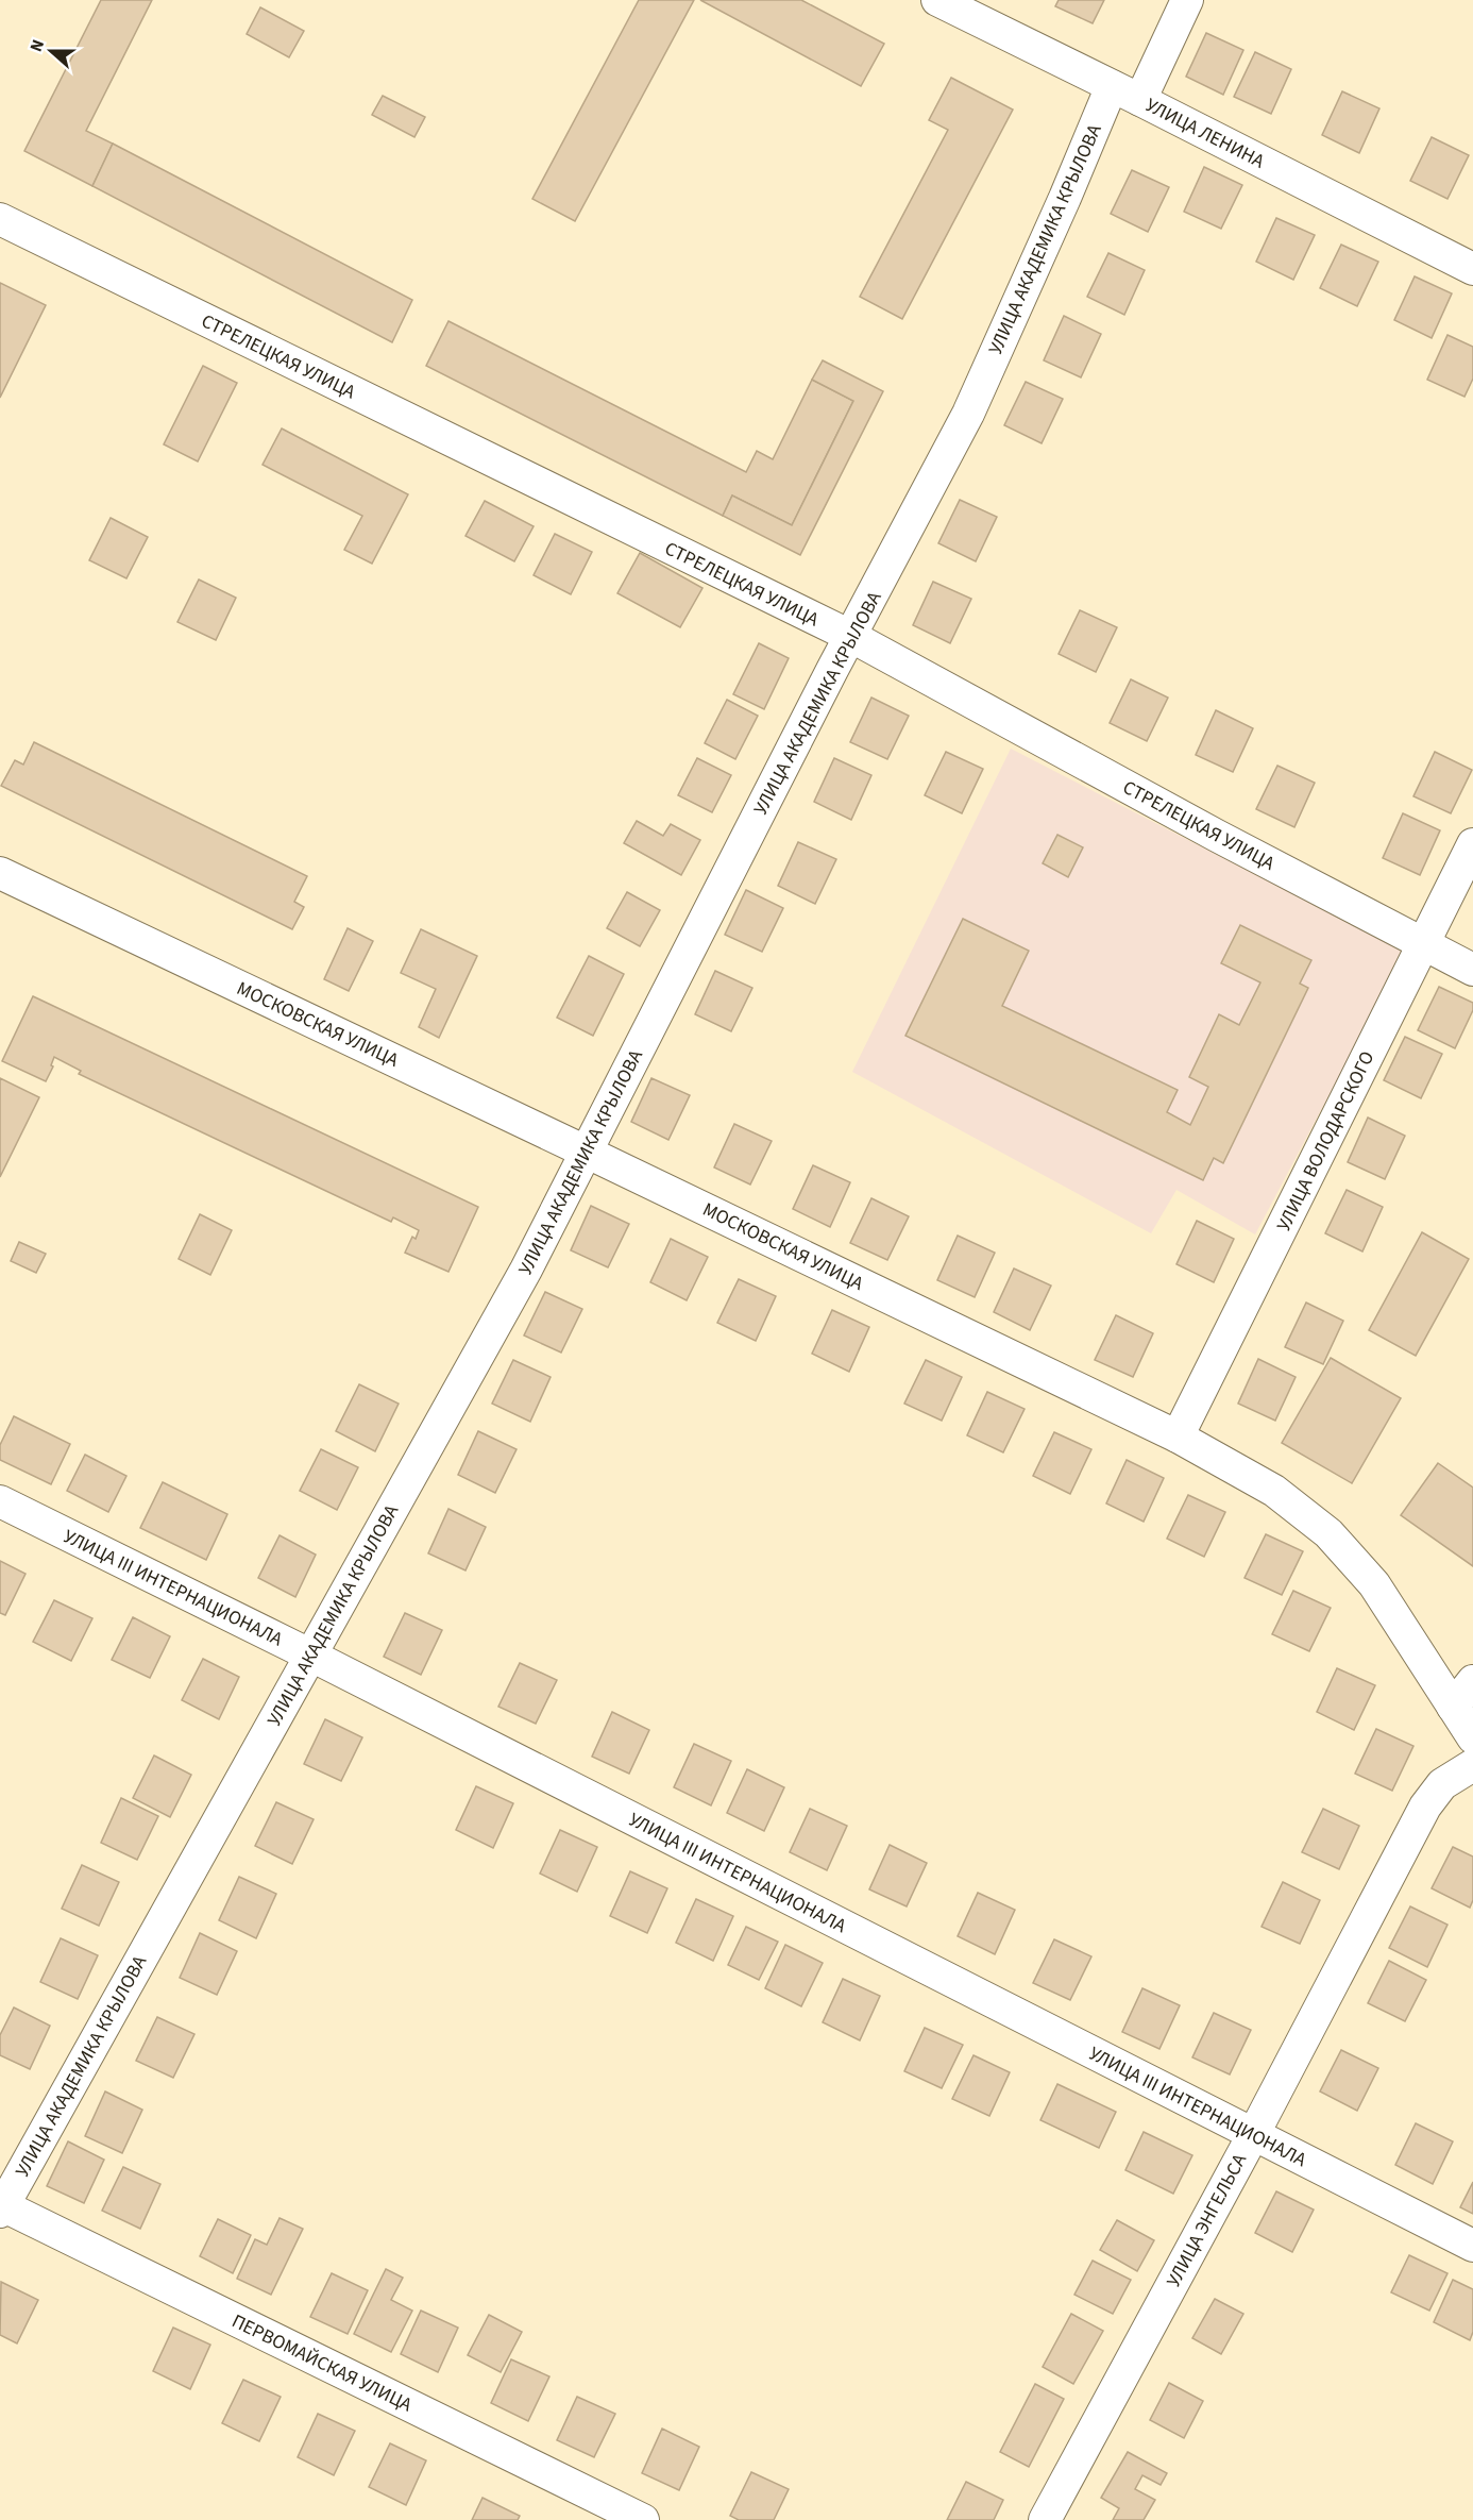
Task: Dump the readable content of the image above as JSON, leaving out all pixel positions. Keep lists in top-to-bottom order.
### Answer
{
  "streets": {
    "street": [
      "УЛИЦА ЛЕНИНА",
      "УЛИЦА АКАДЕМИКА КРЫЛОВА",
      "СТРЕЛЕЦКАЯ УЛИЦА",
      "МОСКОВСКАЯ УЛИЦА",
      "УЛИЦА ВОЛОДАРСКОГО",
      "УЛИЦА III ИНТЕРНАЦИОНАЛА",
      "УЛИЦА ЭНГЕЛЬСА",
      "ПЕРВОМАЙСКАЯ УЛИЦА"
    ]
  },
  "crossings": [
    ["УЛИЦА ЛЕНИНА", "УЛИЦА АКАДЕМИКА КРЫЛОВА"],
    ["УЛИЦА АКАДЕМИКА КРЫЛОВА", "СТРЕЛЕЦКАЯ УЛИЦА"],
    ["УЛИЦА АКАДЕМИКА КРЫЛОВА", "МОСКОВСКАЯ УЛИЦА"],
    ["УЛИЦА АКАДЕМИКА КРЫЛОВА", "УЛИЦА III ИНТЕРНАЦИОНАЛА"],
    ["УЛИЦА АКАДЕМИКА КРЫЛОВА", "ПЕРВОМАЙСКАЯ УЛИЦА"],
    ["СТРЕЛЕЦКАЯ УЛИЦА", "УЛИЦА ВОЛОДАРСКОГО"],
    ["МОСКОВСКАЯ УЛИЦА", "УЛИЦА ВОЛОДАРСКОГО"],
    ["УЛИЦА III ИНТЕРНАЦИОНАЛА", "УЛИЦА ЭНГЕЛЬСА"]
  ],
  "north": "left"
}
